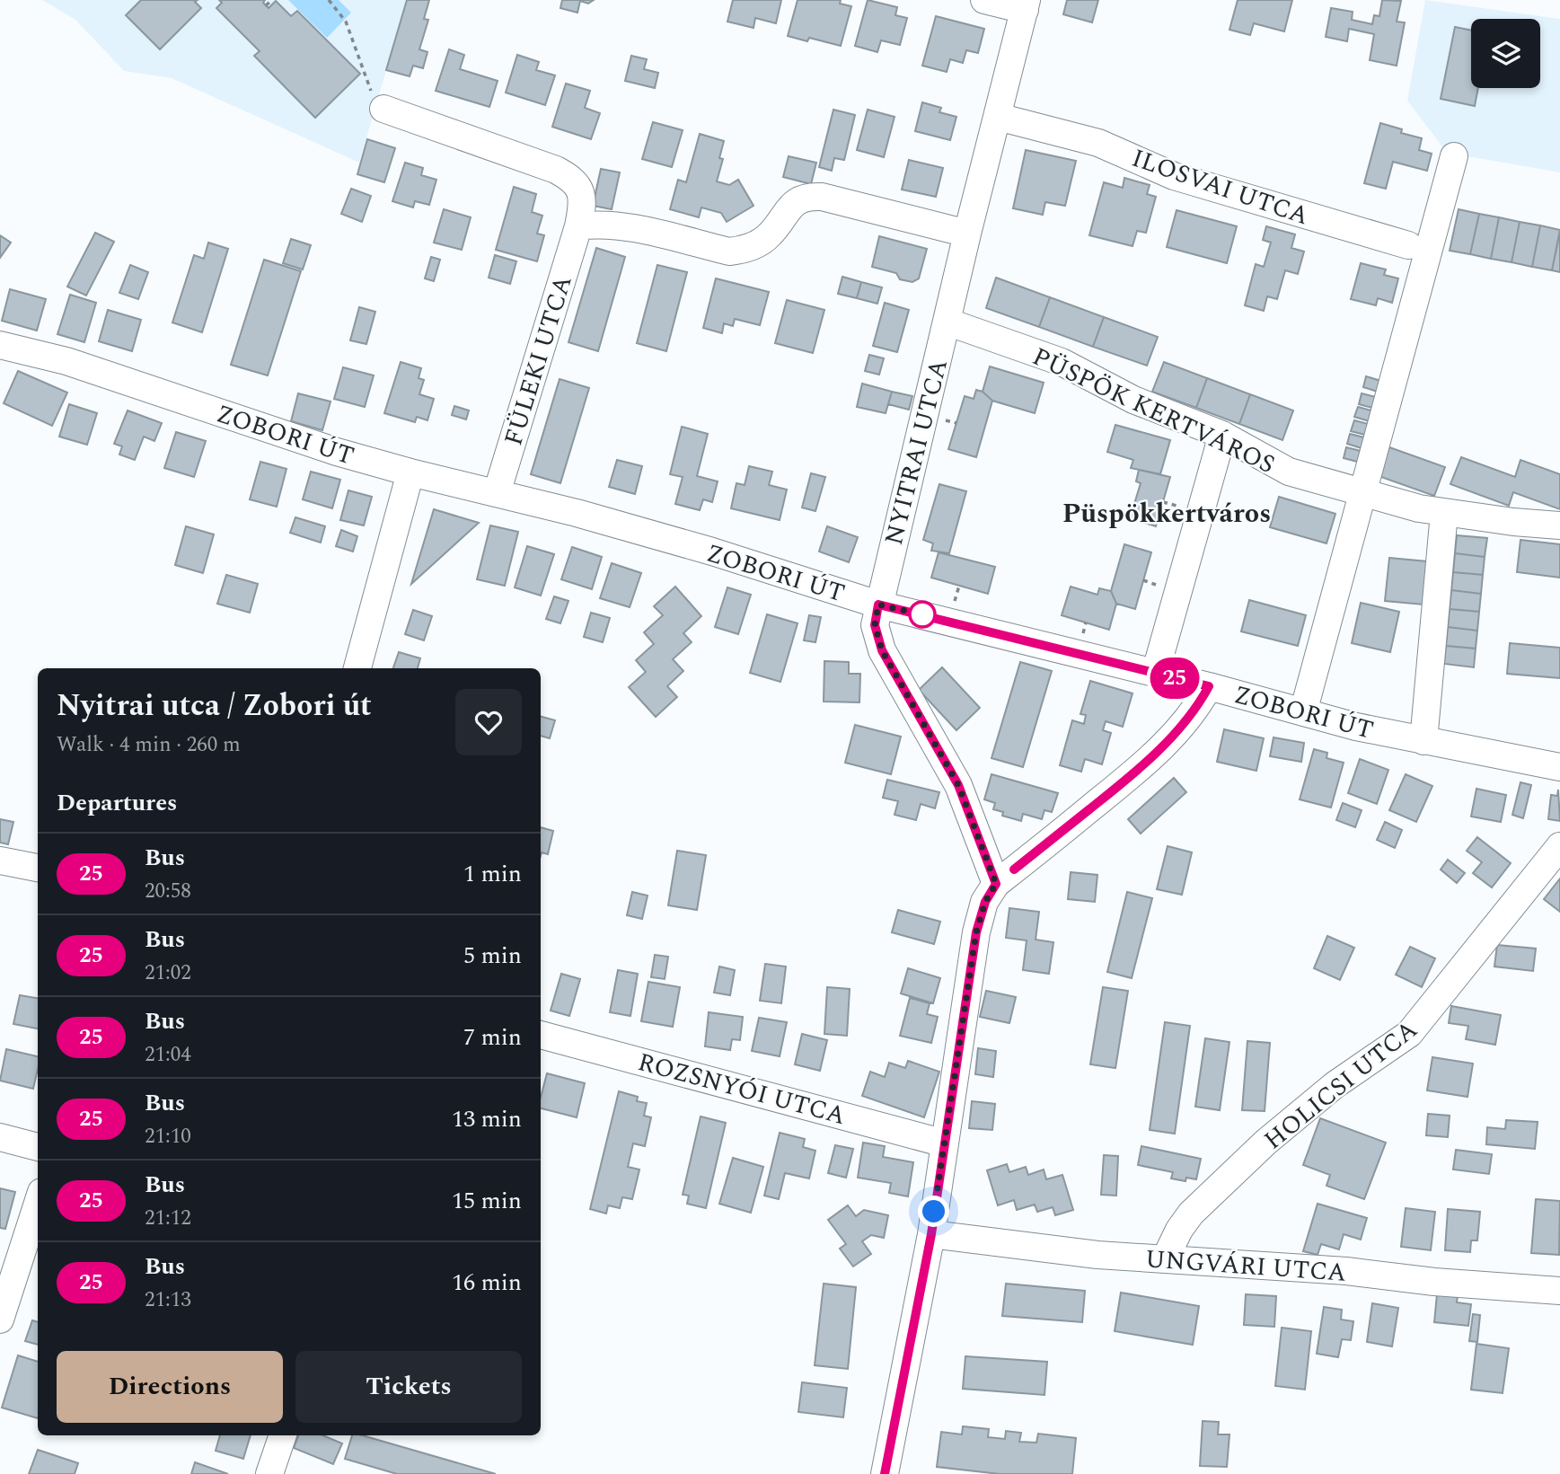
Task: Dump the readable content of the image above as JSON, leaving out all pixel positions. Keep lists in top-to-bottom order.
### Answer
{
  "streets": {
    "street": [
      "ILOSVAI UTCA",
      "FÜLEKI UTCA",
      "PÜSPÖK KERTVÁROS",
      "ZOBORI ÚT",
      "NYITRAI UTCA",
      "HOLICSI UTCA",
      "ROZSNYÓI UTCA",
      "UNGVÁRI UTCA"
    ]
  },
  "crossings": [
    ["ILOSVAI UTCA", "NYITRAI UTCA"],
    ["FÜLEKI UTCA", "ZOBORI ÚT"],
    ["PÜSPÖK KERTVÁROS", "NYITRAI UTCA"],
    ["ZOBORI ÚT", "NYITRAI UTCA"],
    ["HOLICSI UTCA", "UNGVÁRI UTCA"]
  ],
  "districts": ["Püspökkertváros"],
  "lines": ["bus line 25"],
  "page": {
    "on_map": "25",
    "heading": [
      ["Nyitrai utca / Zobori út", "Walk · 4 min · 260 m"],
      "Departures"
    ],
    "list": [
      {
        "mark": "25",
        "name": "Bus",
        "note": "20:58",
        "value": "1 min"
      },
      {
        "mark": "25",
        "name": "Bus",
        "note": "21:02",
        "value": "5 min"
      },
      {
        "mark": "25",
        "name": "Bus",
        "note": "21:04",
        "value": "7 min"
      },
      {
        "mark": "25",
        "name": "Bus",
        "note": "21:10",
        "value": "13 min"
      },
      {
        "mark": "25",
        "name": "Bus",
        "note": "21:12",
        "value": "15 min"
      },
      {
        "mark": "25",
        "name": "Bus",
        "note": "21:13",
        "value": "16 min"
      }
    ],
    "buttons": ["Directions", "Tickets"]
  }
}
